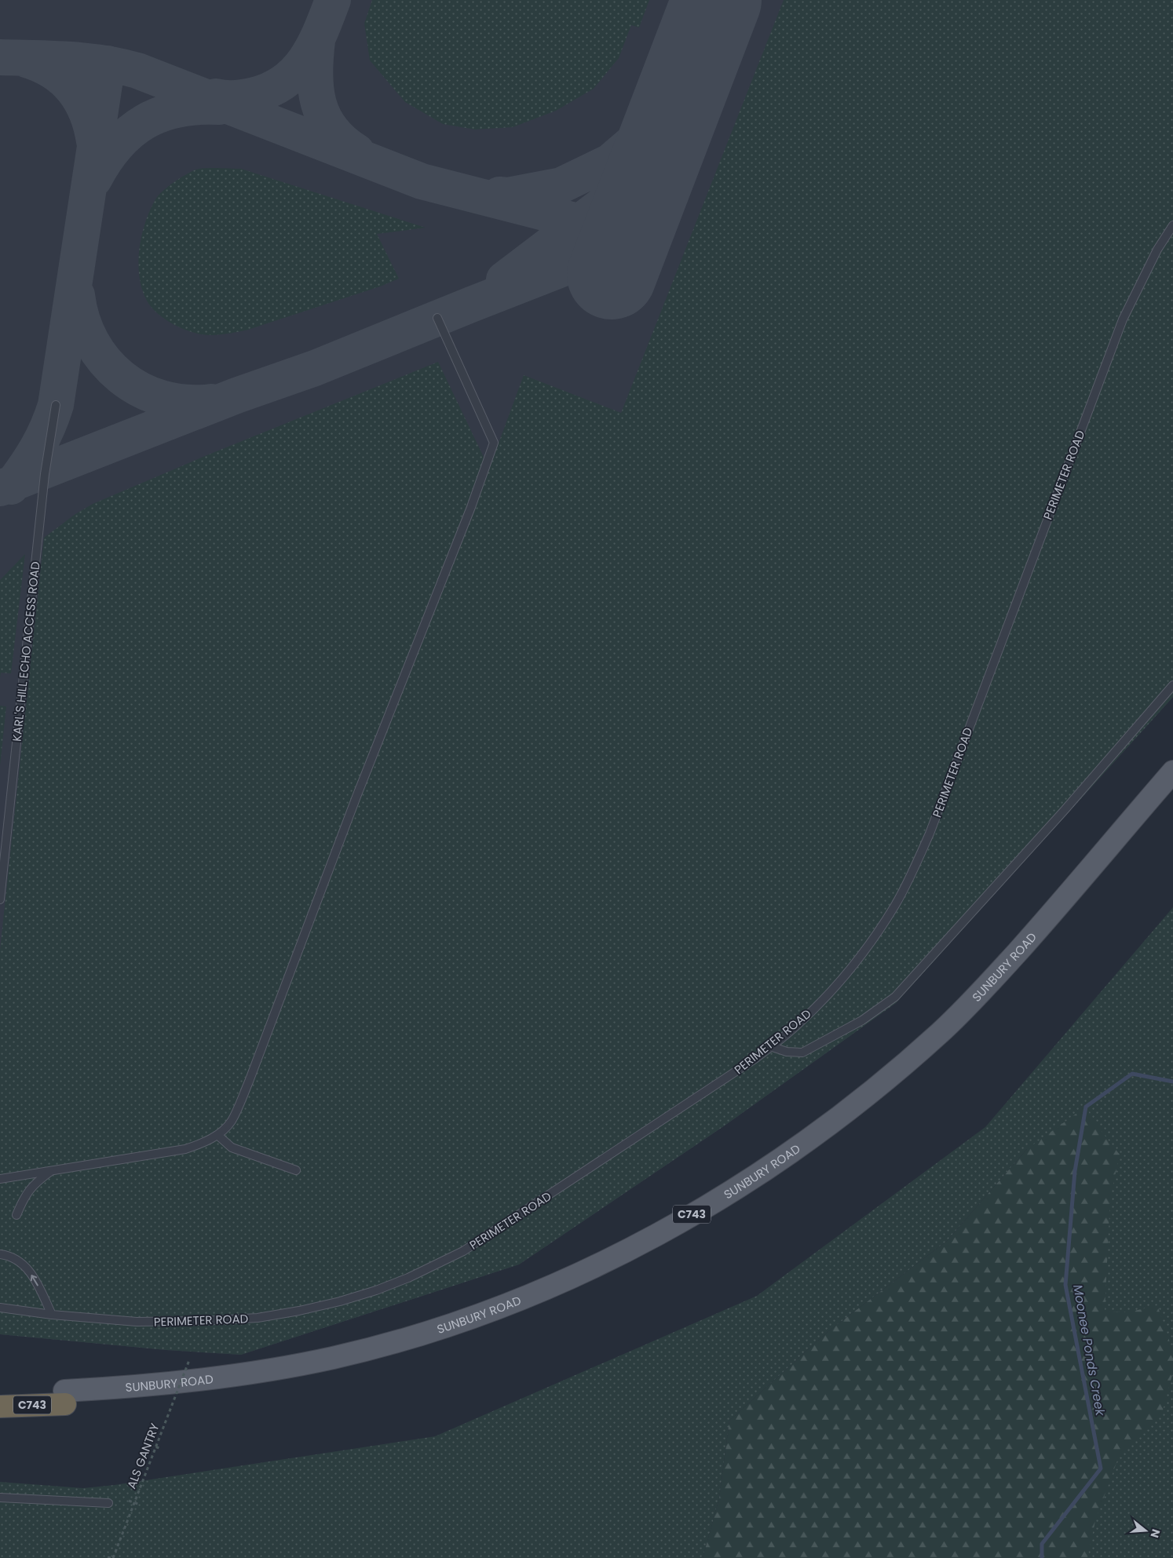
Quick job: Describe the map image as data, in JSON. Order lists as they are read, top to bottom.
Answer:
{
  "streets": {
    "highway": ["C743"],
    "main road": ["SUNBURY ROAD"],
    "lane": ["PERIMETER ROAD", "KARL'S HILL ECHO ACCESS ROAD"],
    "path": ["ALS GANTRY"]
  },
  "crossings": [
    ["SUNBURY ROAD", "C743"]
  ],
  "water": ["Moonee Ponds Creek"],
  "north": "right"
}
